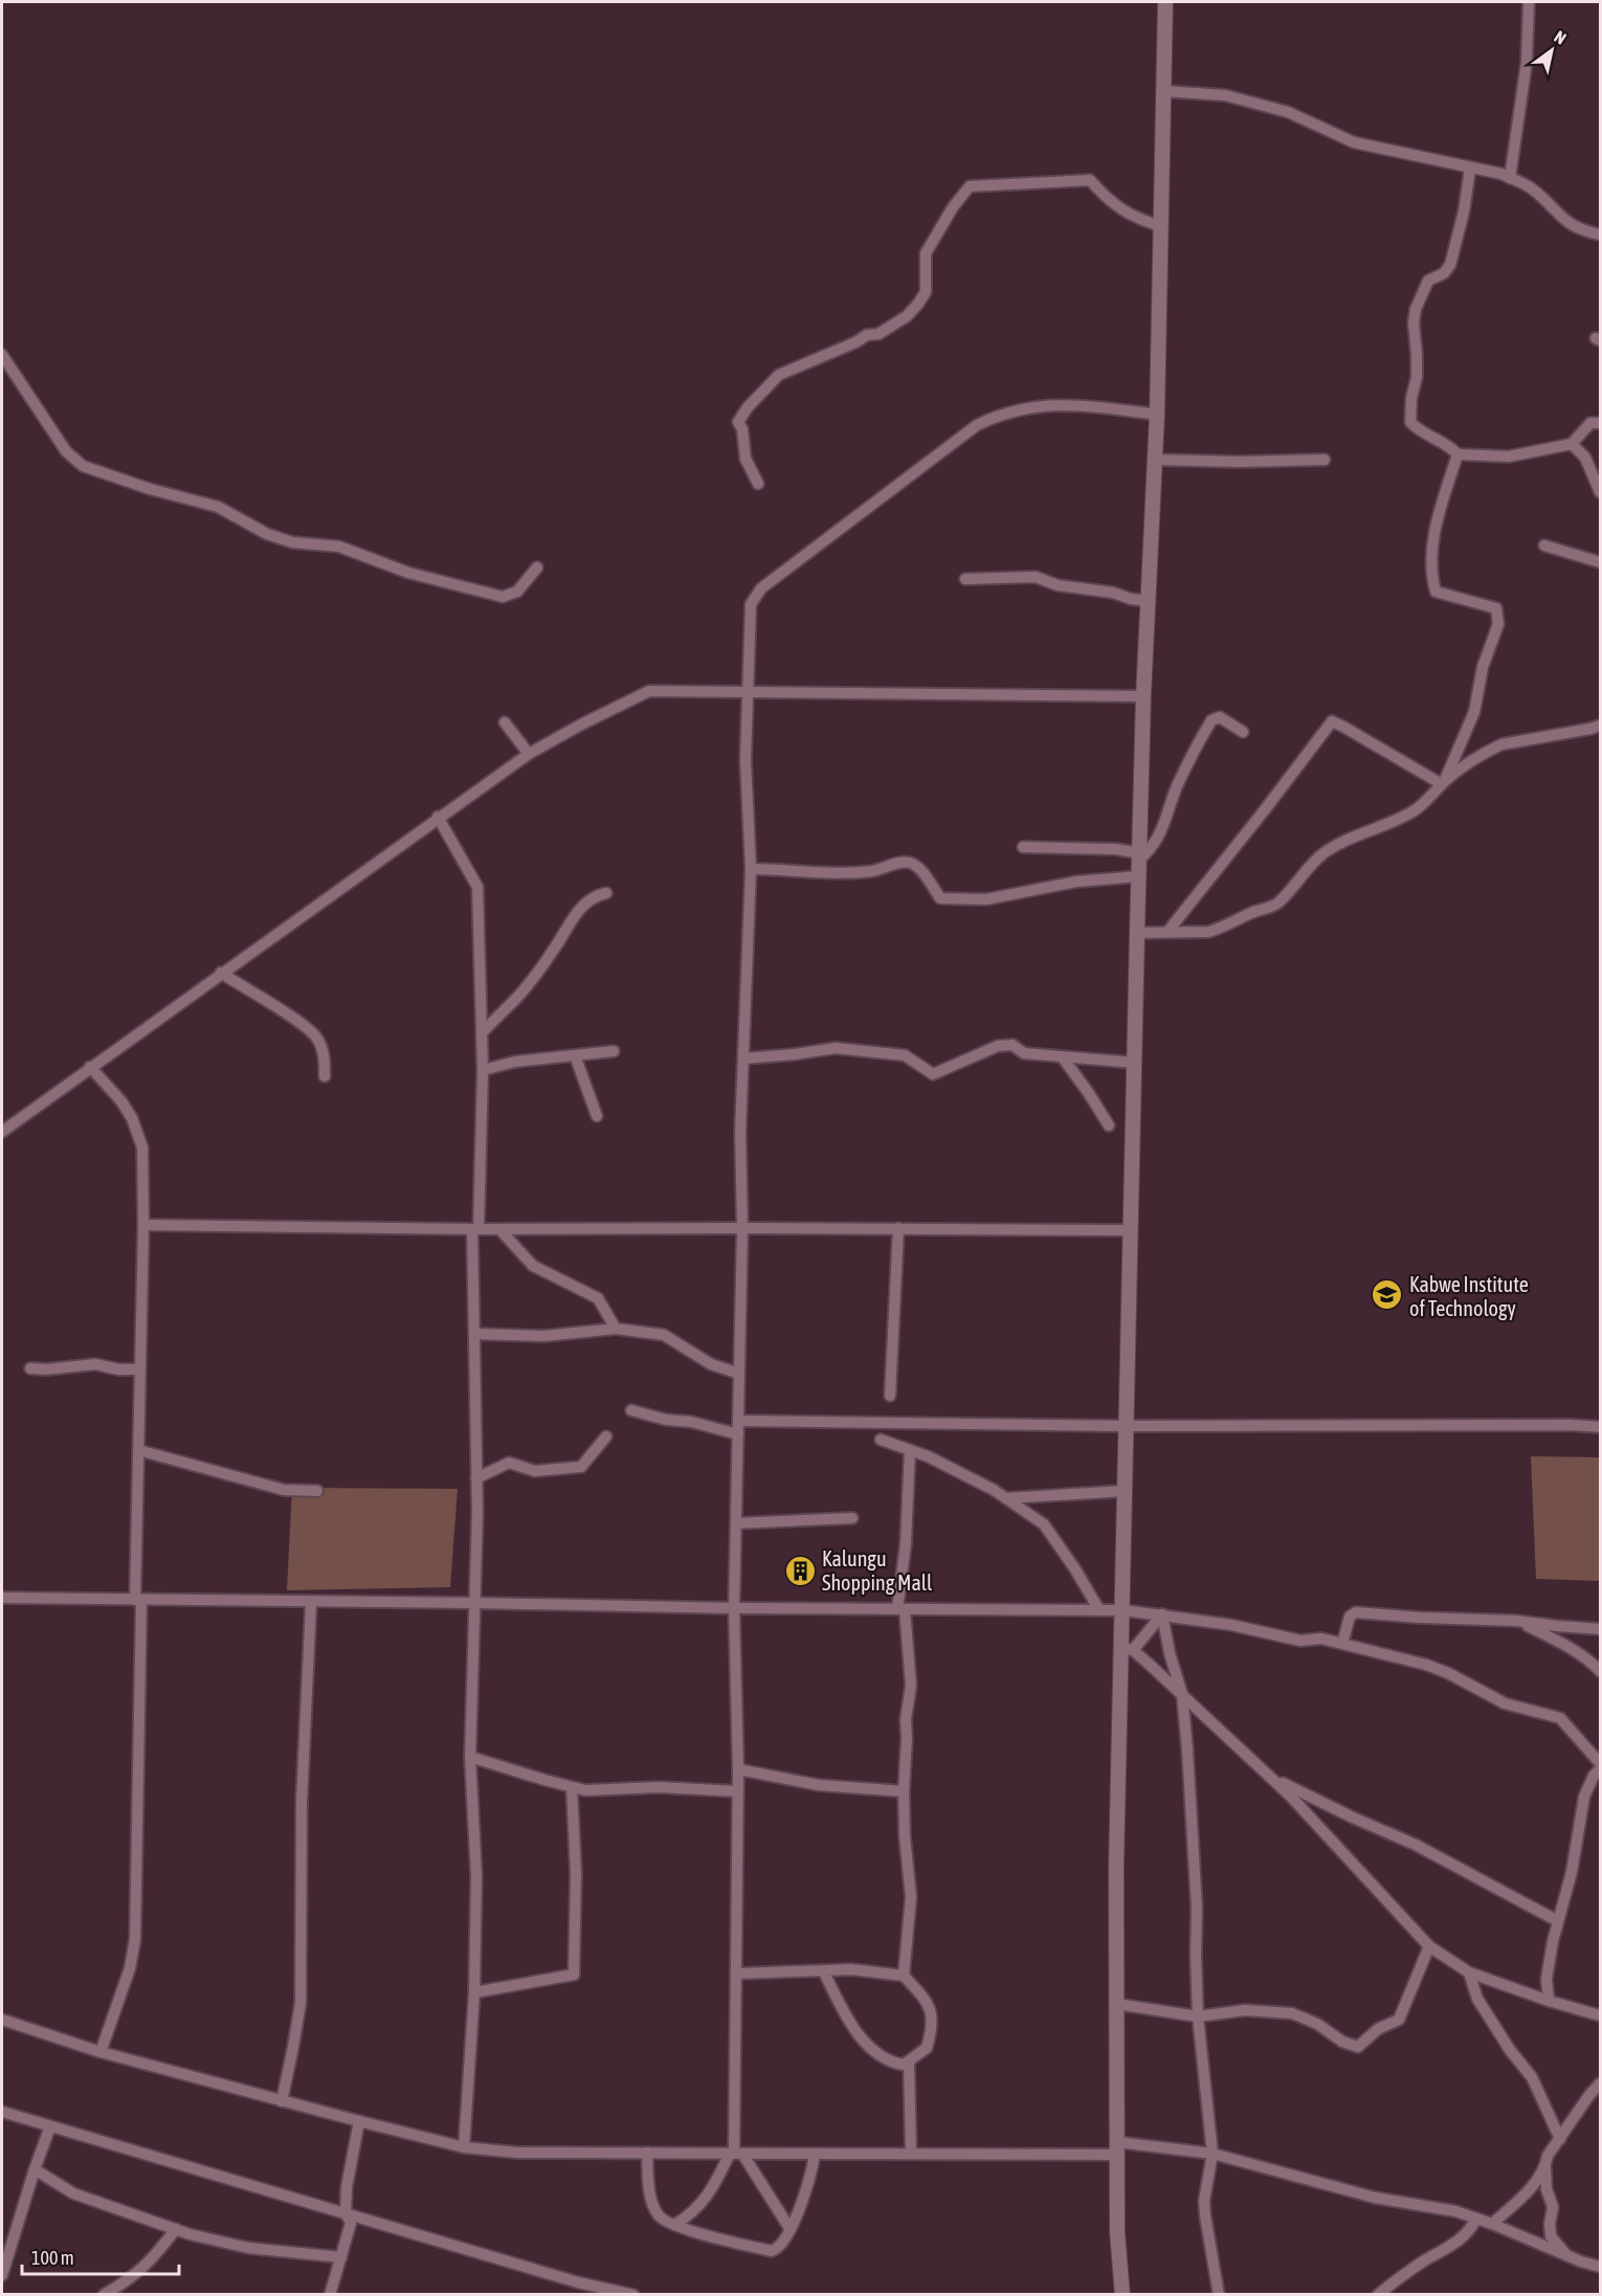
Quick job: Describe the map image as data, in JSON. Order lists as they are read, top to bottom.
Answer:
{
  "places": {
    "school or university": ["Kabwe Institute of Technology"],
    "building": ["Kalungu Shopping Mall"]
  },
  "scale_bar": "100 m",
  "north": "top right"
}
